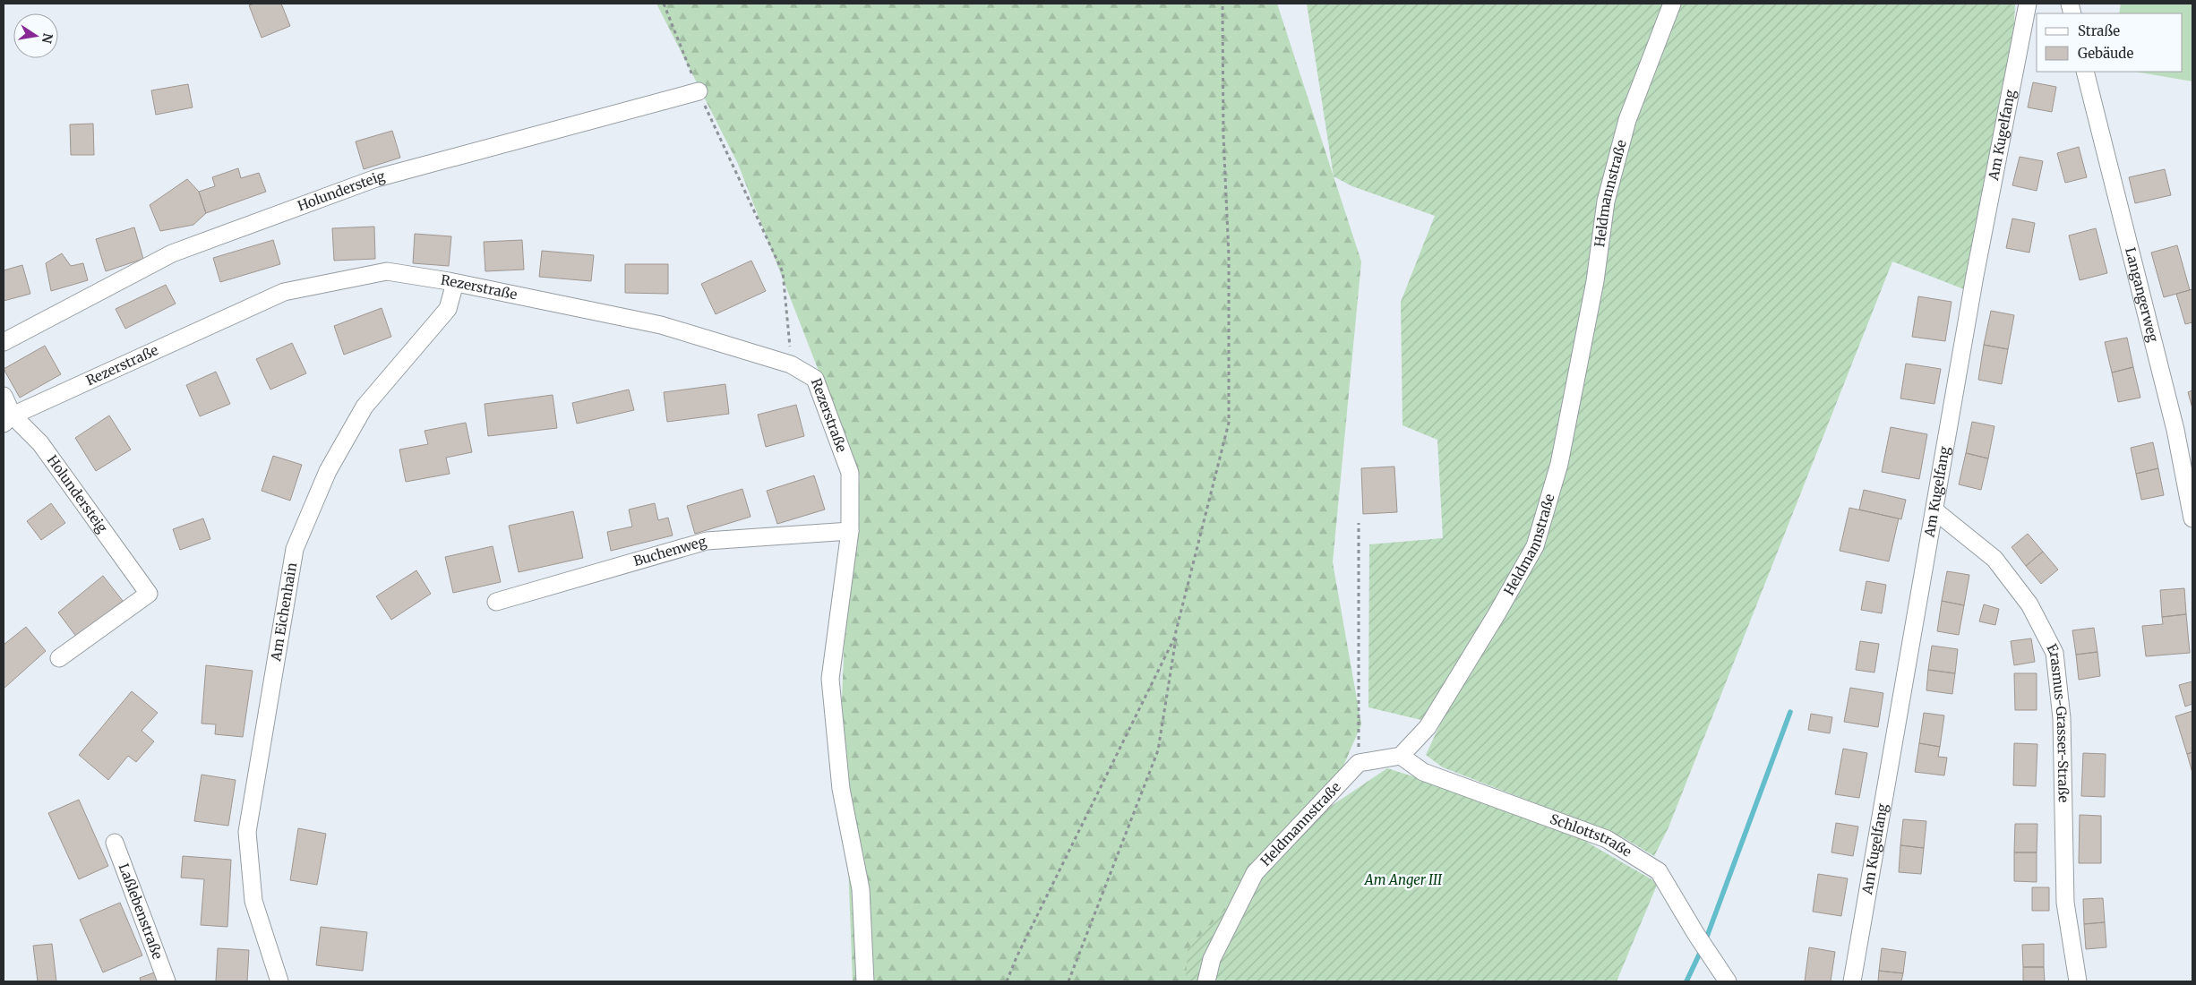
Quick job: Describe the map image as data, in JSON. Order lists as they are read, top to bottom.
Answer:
{
  "streets": {
    "street": [
      "Am Kugelfang",
      "Holundersteig",
      "Heldmannstraße",
      "Rezerstraße",
      "Langangerweg",
      "Buchenweg",
      "Am Eichenhain",
      "Erasmus-Grasser-Straße",
      "Schlottstraße",
      "Laßlebenstraße"
    ]
  },
  "crossings": [
    ["Am Kugelfang", "Erasmus-Grasser-Straße"],
    ["Holundersteig", "Rezerstraße"],
    ["Heldmannstraße", "Schlottstraße"],
    ["Rezerstraße", "Buchenweg"],
    ["Rezerstraße", "Am Eichenhain"]
  ],
  "parks": ["Am Anger III"],
  "legend": ["Straße", "Gebäude"],
  "north": "right"
}
